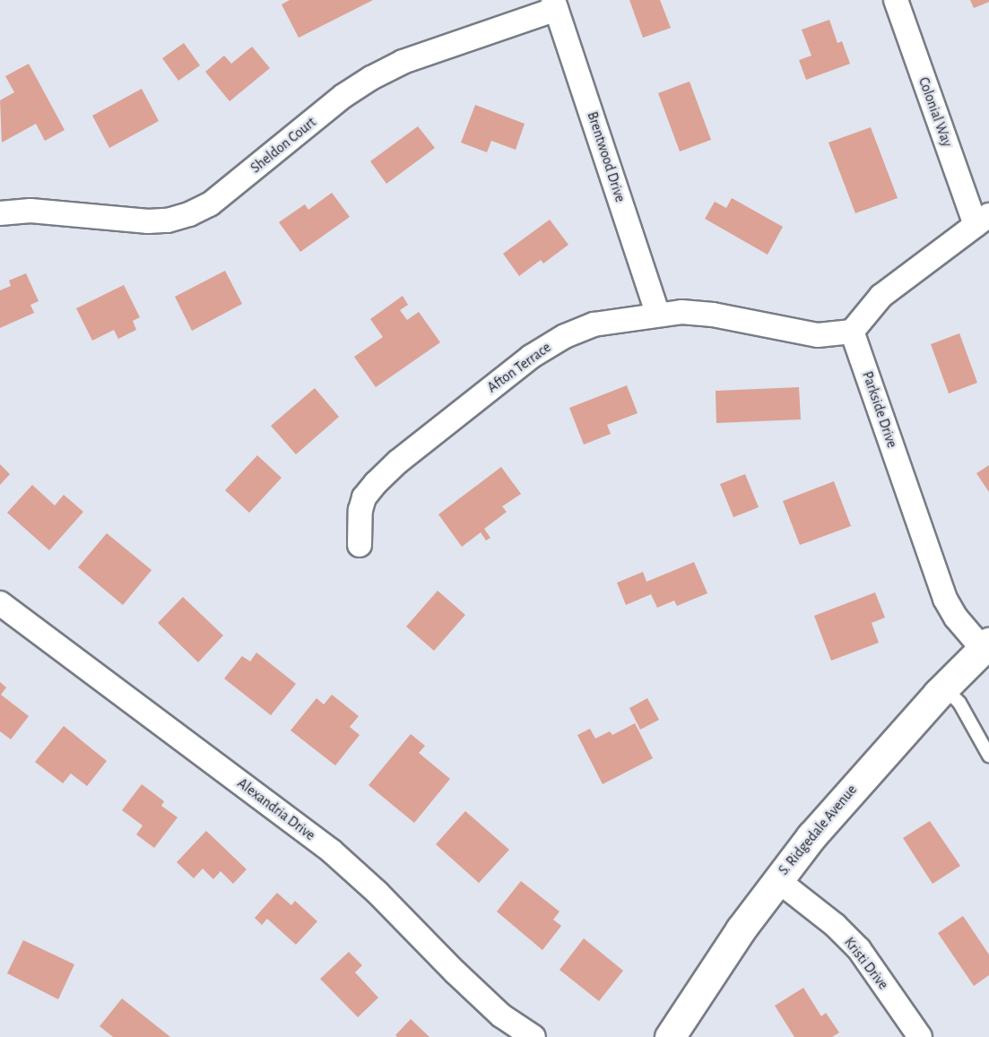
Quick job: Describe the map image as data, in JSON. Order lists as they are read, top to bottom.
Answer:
{
  "streets": {
    "main road": ["S. Ridgedale Avenue"],
    "street": [
      "Colonial Way",
      "Sheldon Court",
      "Brentwood Drive",
      "Afton Terrace",
      "Parkside Drive",
      "Alexandria Drive",
      "Kristi Drive"
    ]
  },
  "crossings": [
    ["Sheldon Court", "Brentwood Drive"],
    ["Brentwood Drive", "Afton Terrace"],
    ["Afton Terrace", "Parkside Drive"],
    ["Parkside Drive", "S. Ridgedale Avenue"],
    ["S. Ridgedale Avenue", "Kristi Drive"]
  ]
}
